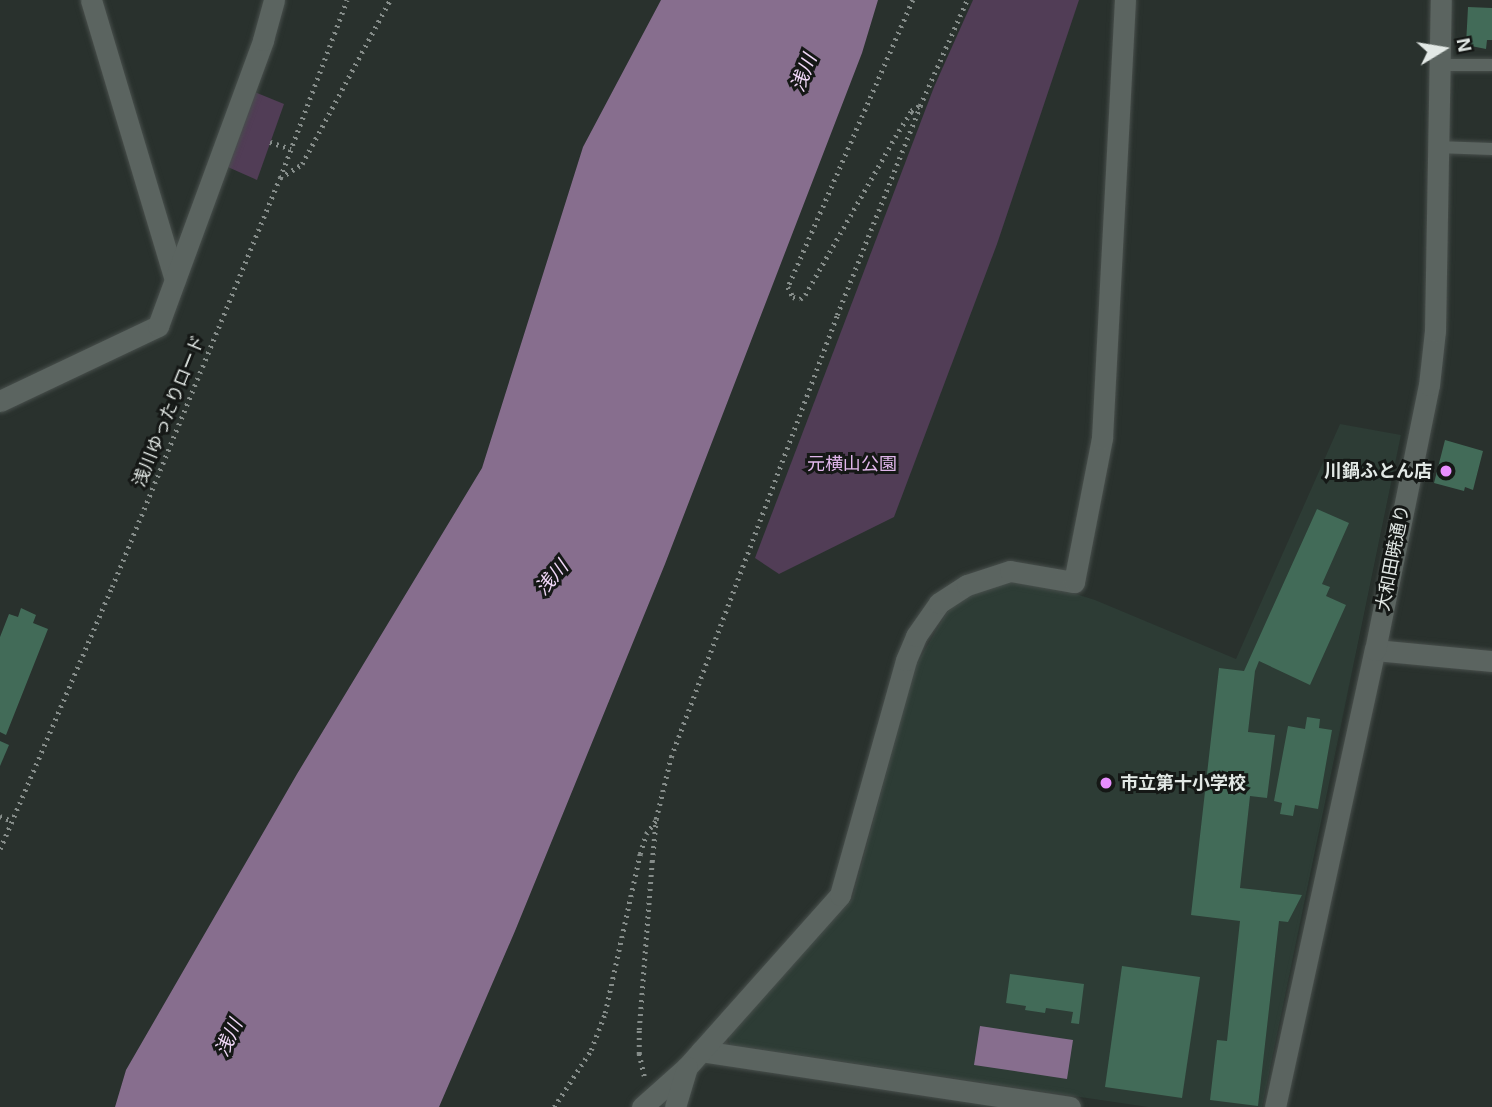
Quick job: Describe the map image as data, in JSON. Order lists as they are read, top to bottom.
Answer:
{
  "streets": {
    "street": ["大和田暁通り"],
    "path": ["浅川ゆったりロード"]
  },
  "water": ["浅川"],
  "parks": ["元横山公園"],
  "places": ["川鍋ふとん店", "市立第十小学校"],
  "north": "right"
}
